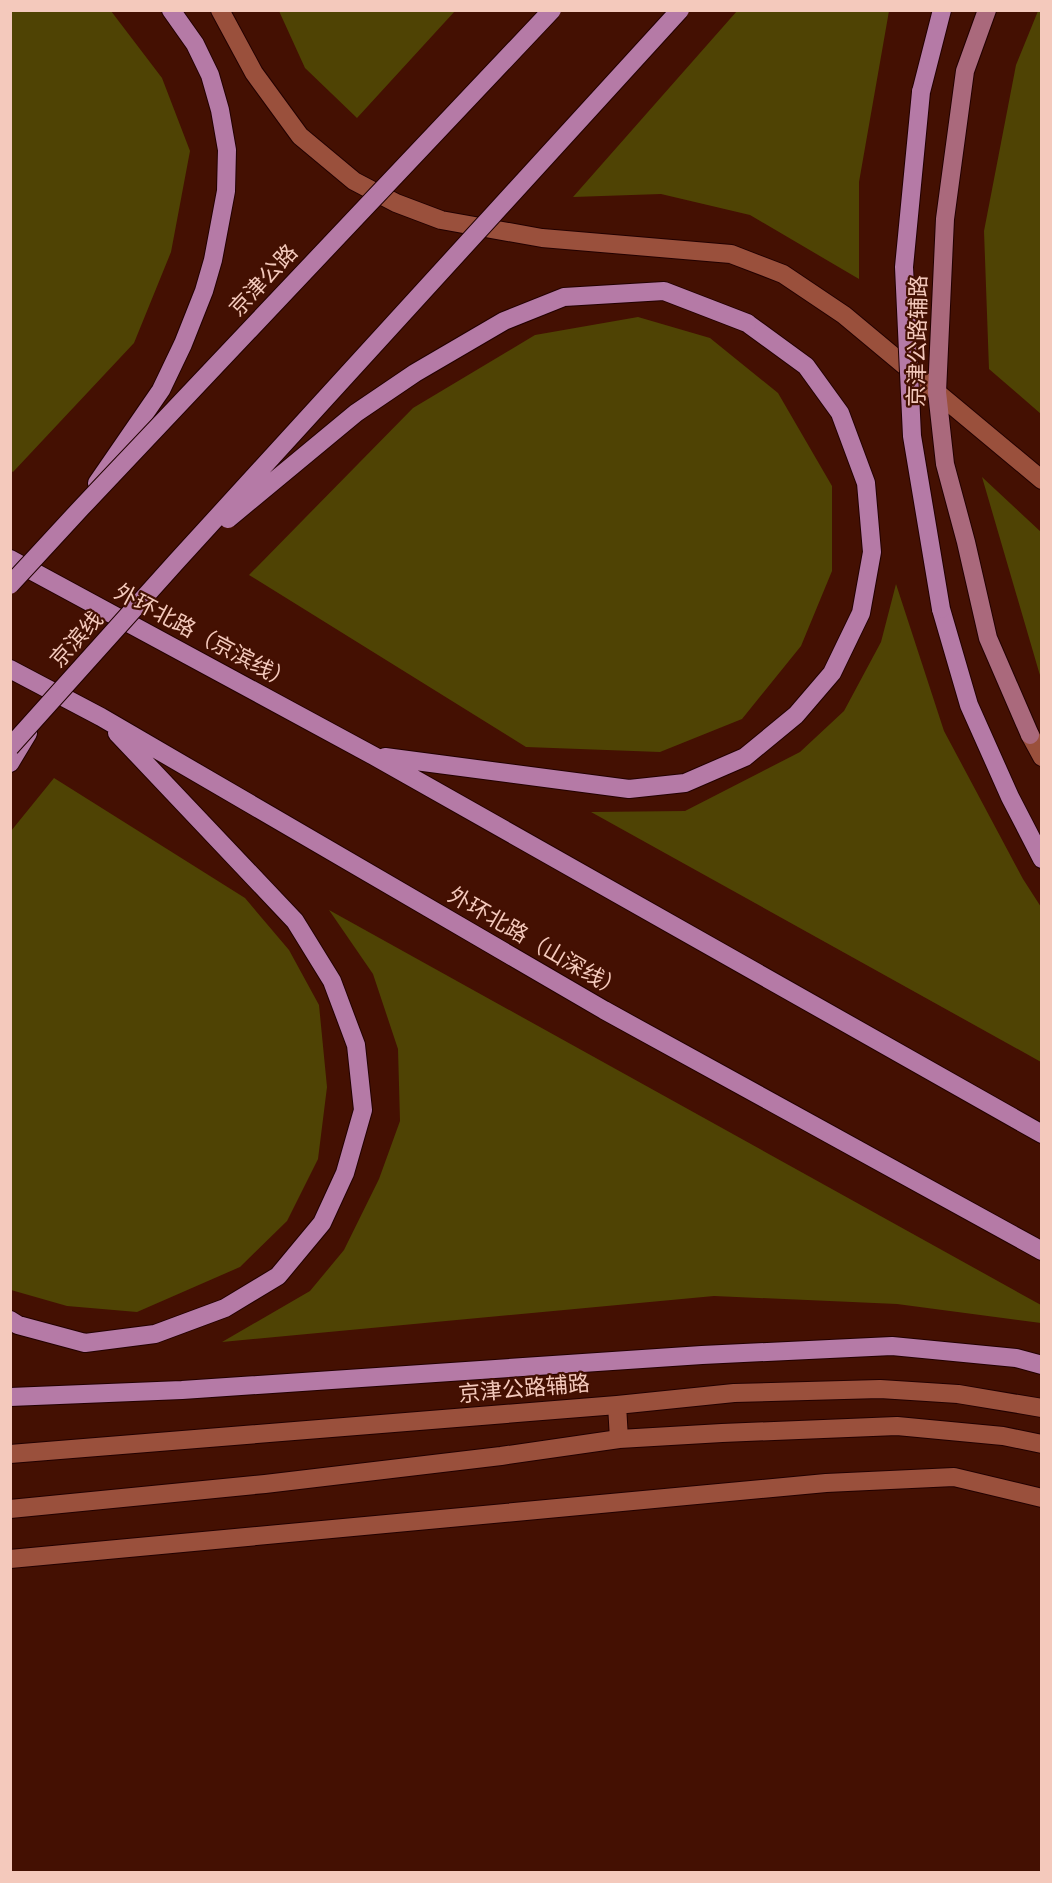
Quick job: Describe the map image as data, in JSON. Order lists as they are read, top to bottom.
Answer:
{
  "streets": {
    "highway": [
      "京津公路",
      "外环北路（京滨线）",
      "京滨线",
      "外环北路（山深线）"
    ],
    "main road": ["京津公路辅路"]
  }
}
